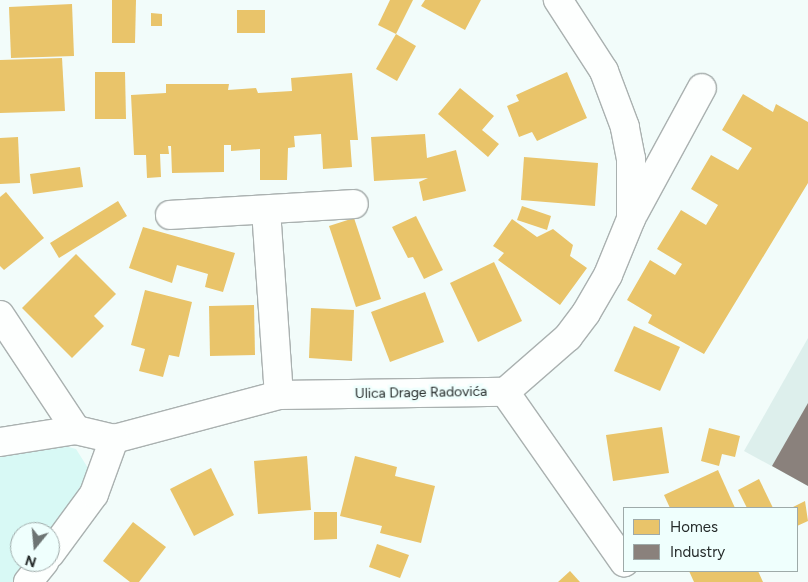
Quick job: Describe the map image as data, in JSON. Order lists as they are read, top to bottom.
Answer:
{
  "streets": {
    "street": ["Ulica Drage Radovića"]
  },
  "legend": ["Homes", "Industry"],
  "north": "bottom"
}
